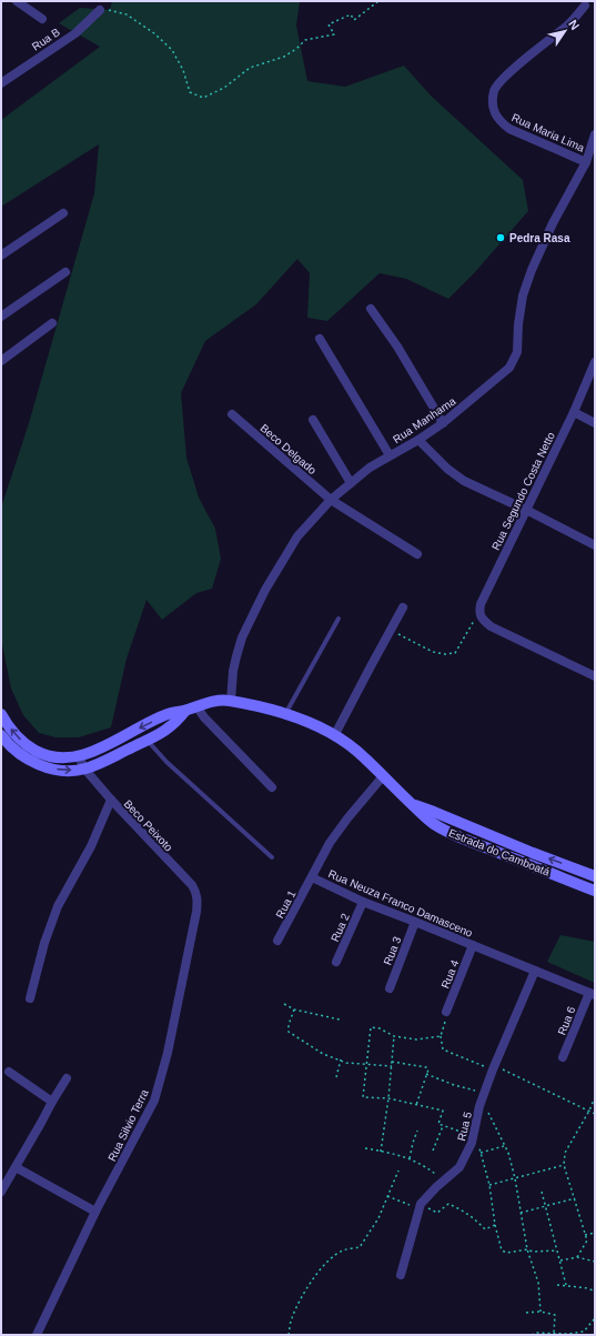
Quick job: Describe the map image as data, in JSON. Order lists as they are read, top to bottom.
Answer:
{
  "streets": {
    "main road": ["Estrada do Camboatá"],
    "street": [
      "Rua B",
      "Rua Maria Lima",
      "Rua Manhama",
      "Beco Delgado",
      "Rua Segundo Costa Netto",
      "Beco Peixoto",
      "Rua Neuza Franco Damasceno",
      "Rua 1",
      "Rua 2",
      "Rua 3",
      "Rua 4",
      "Rua 6",
      "Rua Silvio Terra",
      "Rua 5"
    ]
  },
  "crossings": [
    ["Rua Maria Lima", "Rua Manhama"],
    ["Rua Manhama", "Beco Delgado"],
    ["Rua Manhama", "Estrada do Camboatá"],
    ["Beco Peixoto", "Estrada do Camboatá"],
    ["Beco Peixoto", "Rua Silvio Terra"],
    ["Estrada do Camboatá", "Rua Neuza Franco Damasceno"],
    ["Rua Neuza Franco Damasceno", "Rua 1"],
    ["Rua Neuza Franco Damasceno", "Rua 2"],
    ["Rua Neuza Franco Damasceno", "Rua 3"],
    ["Rua Neuza Franco Damasceno", "Rua 4"],
    ["Rua Neuza Franco Damasceno", "Rua 6"],
    ["Rua Neuza Franco Damasceno", "Rua 5"]
  ],
  "places": ["Pedra Rasa"],
  "north": "top right"
}
